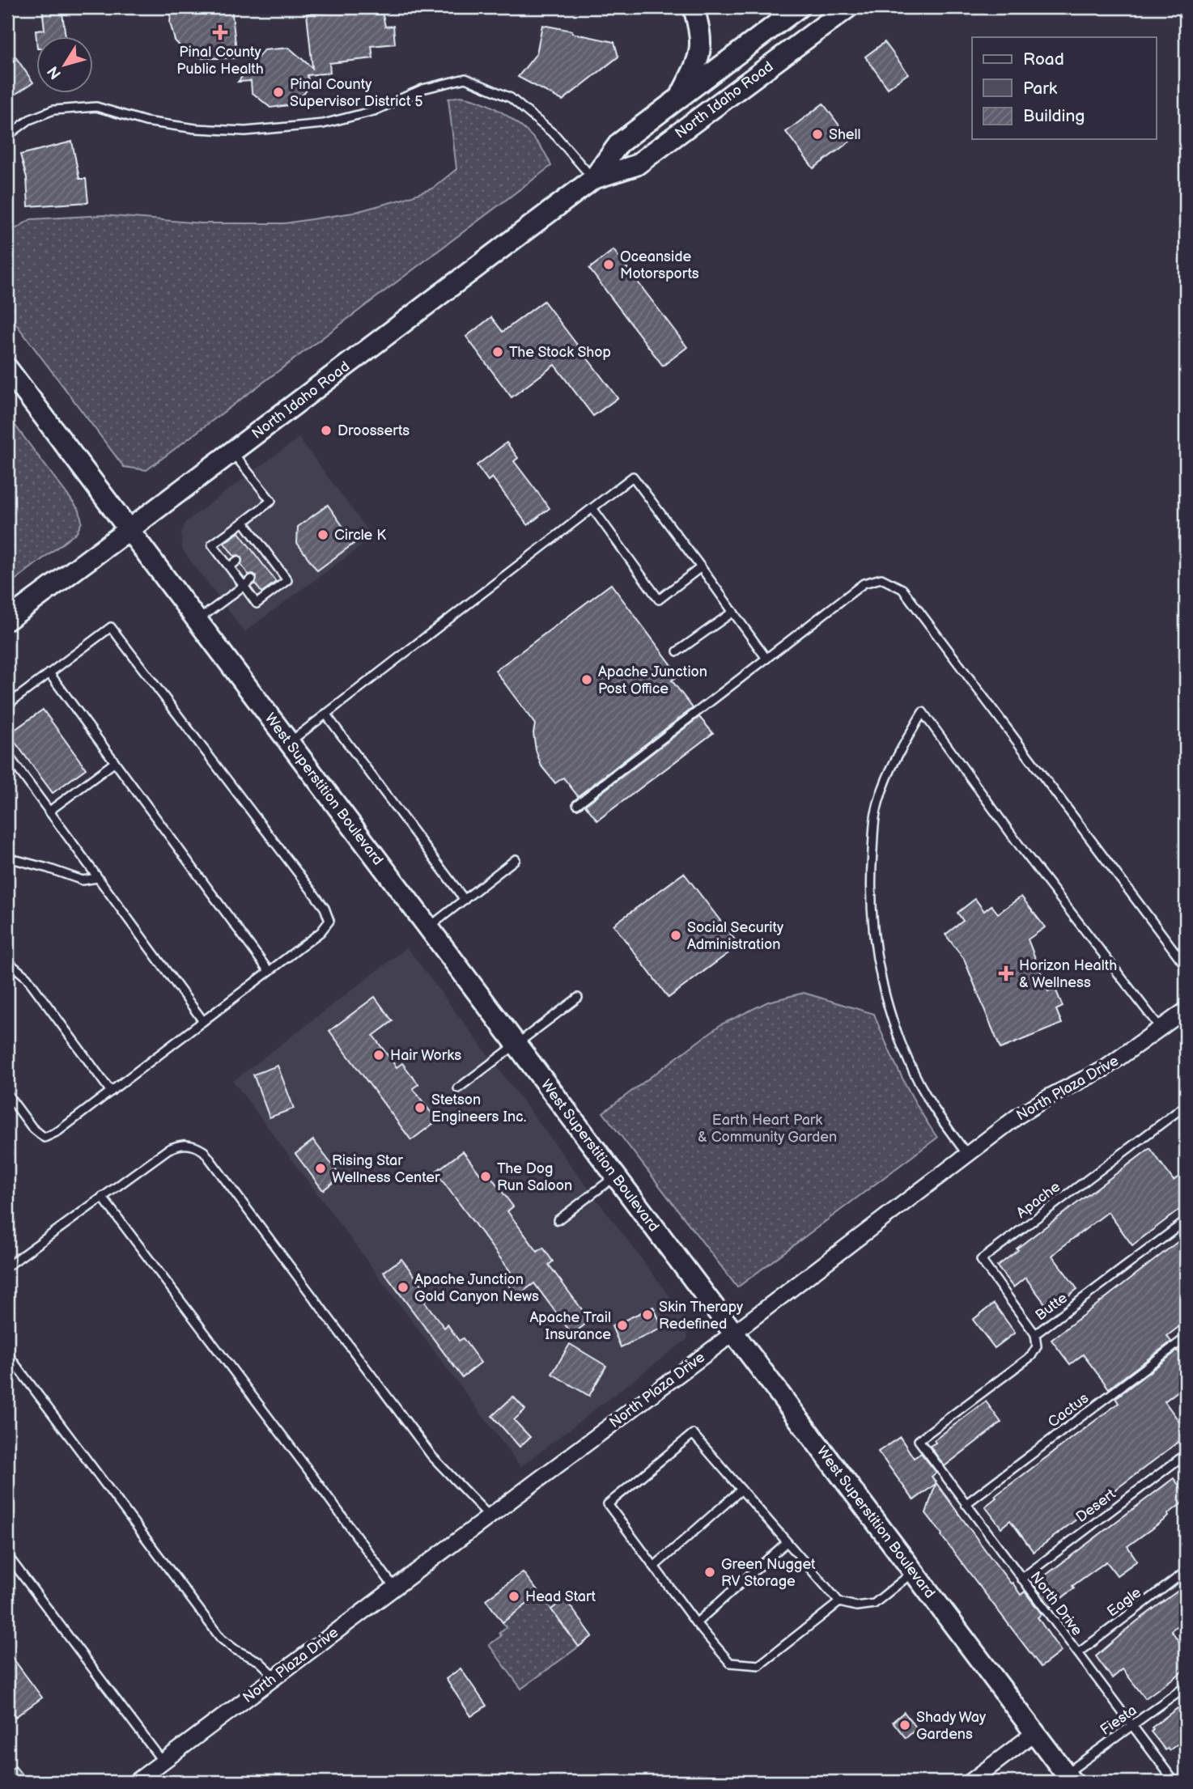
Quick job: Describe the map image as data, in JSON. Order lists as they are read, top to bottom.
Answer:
{
  "streets": {
    "main road": ["North Idaho Road", "West Superstition Boulevard"],
    "street": ["North Plaza Drive"],
    "lane": [
      "Apache",
      "Butte",
      "Cactus",
      "Desert",
      "Eagle",
      "North Drive",
      "Fiesta"
    ]
  },
  "crossings": [
    ["North Idaho Road", "West Superstition Boulevard"],
    ["West Superstition Boulevard", "North Plaza Drive"],
    ["West Superstition Boulevard", "Fiesta"],
    ["Apache", "Butte"],
    ["Butte", "North Drive"],
    ["Cactus", "North Drive"],
    ["Desert", "North Drive"],
    ["Eagle", "North Drive"],
    ["North Drive", "Fiesta"]
  ],
  "parks": ["Earth Heart Park & Community Garden"],
  "places": {
    "health": ["Pinal County Public Health", "Horizon Health & Wellness"],
    "other": [
      "Pinal County Supervisor District 5",
      "Shell",
      "Oceanside Motorsports",
      "The Stock Shop",
      "Droosserts",
      "Circle K",
      "Apache Junction Post Office",
      "Social Security Administration",
      "Hair Works",
      "Stetson Engineers Inc.",
      "Rising Star Wellness Center",
      "The Dog Run Saloon",
      "Apache Junction Gold Canyon News",
      "Skin Therapy Redefined",
      "Apache Trail Insurance",
      "Green Nugget RV Storage",
      "Head Start",
      "Shady Way Gardens"
    ]
  },
  "legend": ["Road", "Park", "Building"],
  "north": "bottom left"
}
